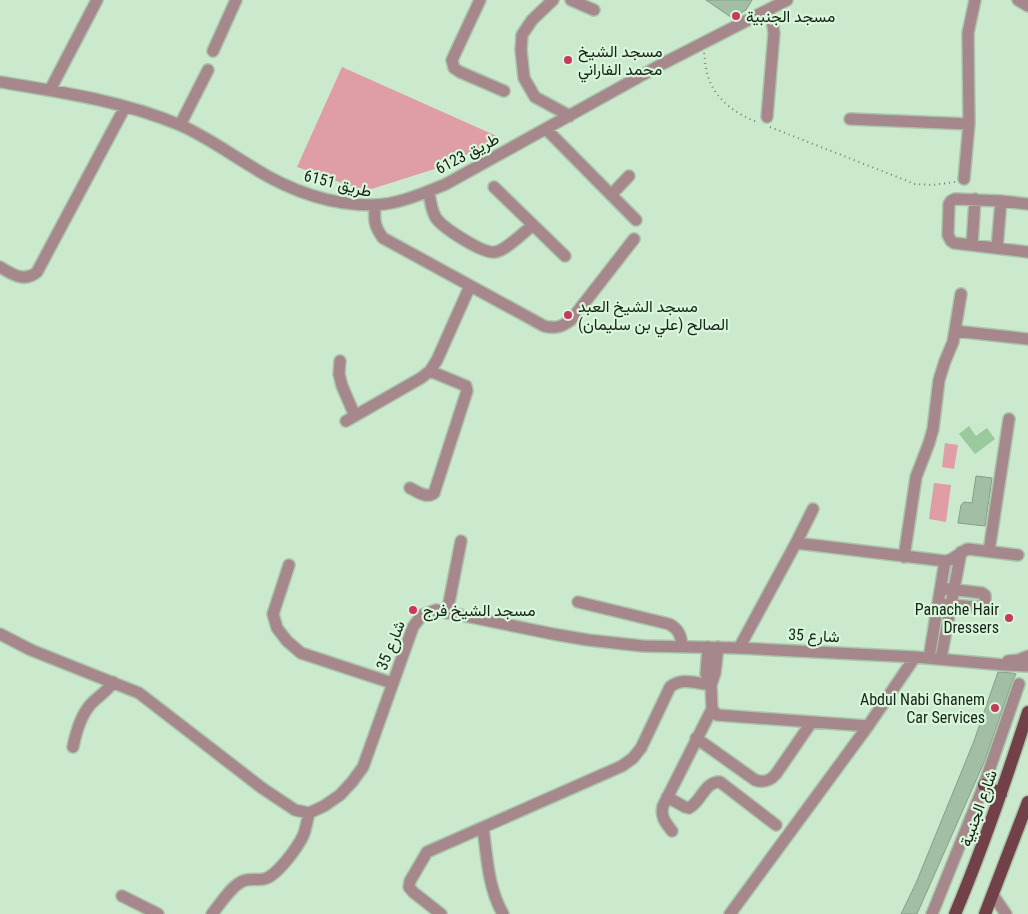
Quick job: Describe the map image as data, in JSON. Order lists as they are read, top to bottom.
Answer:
{
  "streets": {
    "main road": ["شارع الجنبية"],
    "street": ["طريق 6123", "طريق 6151", "شارع 35"]
  },
  "crossings": [
    ["طريق 6123", "طريق 6151"]
  ],
  "places": [
    "مسجد الجنبية",
    "مسجد الشيخ محمد الفاراني",
    "مسجد الشيخ العبد الصالح (علي بن سليمان)",
    "مسجد الشيخ فرج",
    "Panache Hair Dressers",
    "Abdul Nabi Ghanem Car Services"
  ]
}
